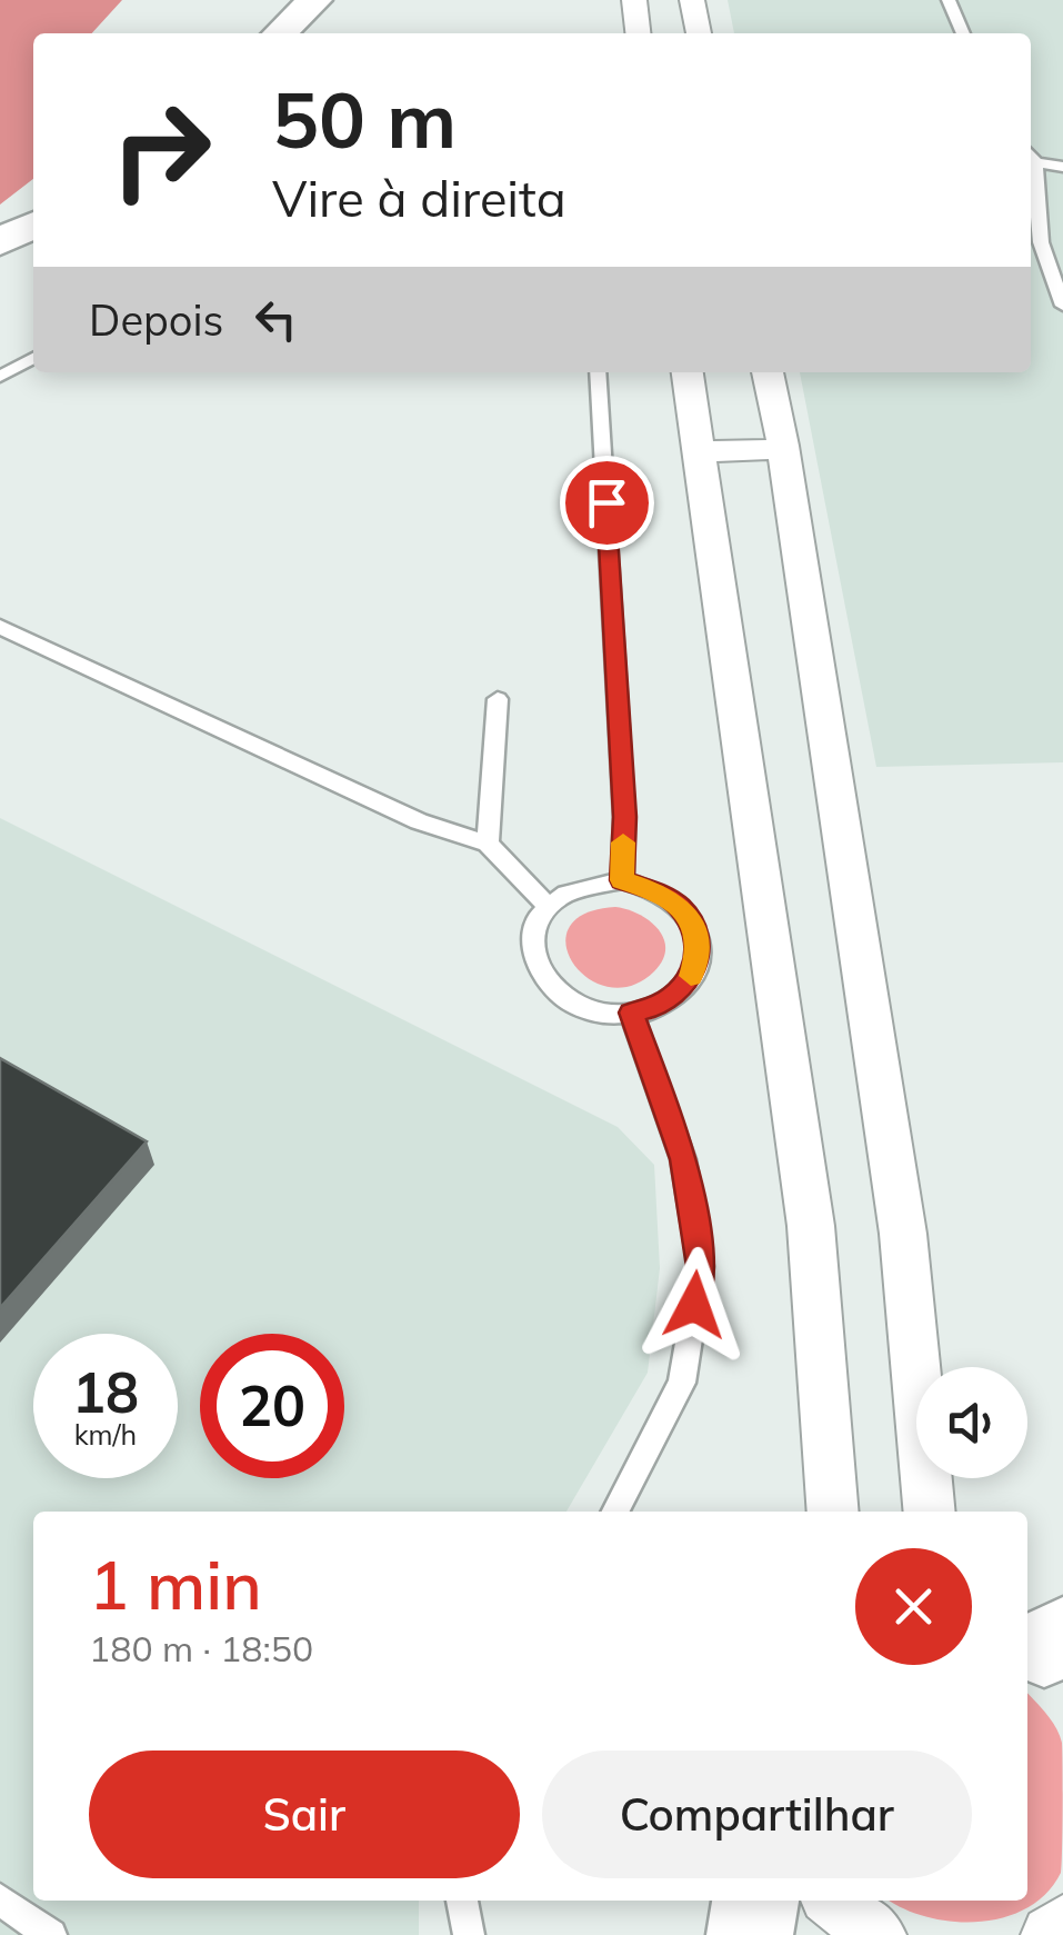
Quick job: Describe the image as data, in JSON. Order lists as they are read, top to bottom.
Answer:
{
  "page": {
    "turn": ["50 m", "Vire à direita"],
    "then": "Depois",
    "speed": "18 km/h",
    "limit": "20",
    "heading": ["1 min", "180 m · 18:50"],
    "buttons": ["Sair", "Compartilhar"]
  }
}
